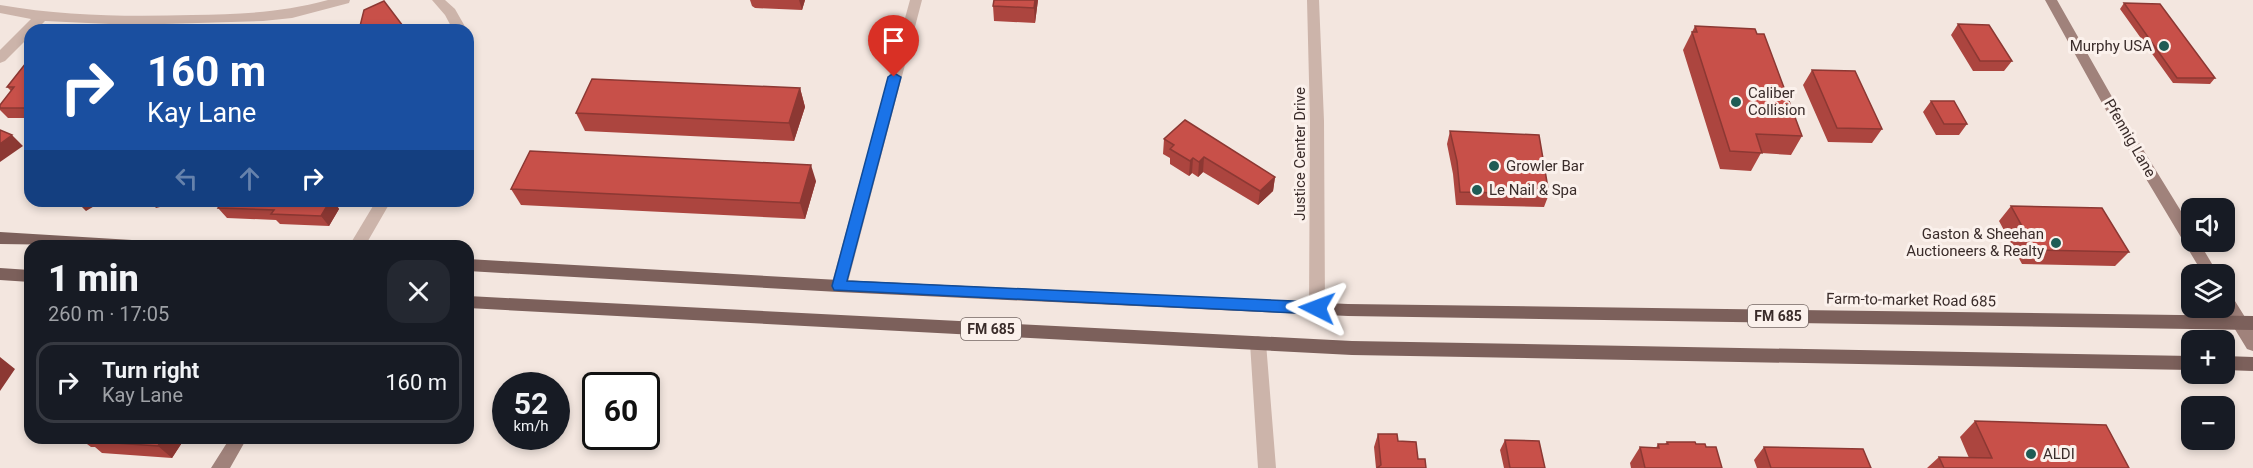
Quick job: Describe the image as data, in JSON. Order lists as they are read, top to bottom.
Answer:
{
  "streets": {
    "main road": ["Farm-to-market Road 685", "FM 685"],
    "street": ["Pfennig Lane", "Justice Center Drive"]
  },
  "crossings": [
    ["Justice Center Drive", "Farm-to-market Road 685"],
    ["Justice Center Drive", "FM 685"],
    ["Farm-to-market Road 685", "FM 685"]
  ],
  "places": [
    "Murphy USA",
    "Caliber Collision",
    "Growler Bar",
    "Le Nail & Spa",
    "Gaston & Sheehan Auctioneers & Realty",
    "ALDI"
  ],
  "page": {
    "turn": ["160 m", "Kay Lane"],
    "map_buttons": ["+", "−"],
    "heading": ["1 min", "260 m · 17:05"],
    "list": [
      {
        "name": "Turn right",
        "note": "Kay Lane",
        "value": "160 m"
      }
    ],
    "speed": "52 km/h",
    "limit": "60"
  }
}
